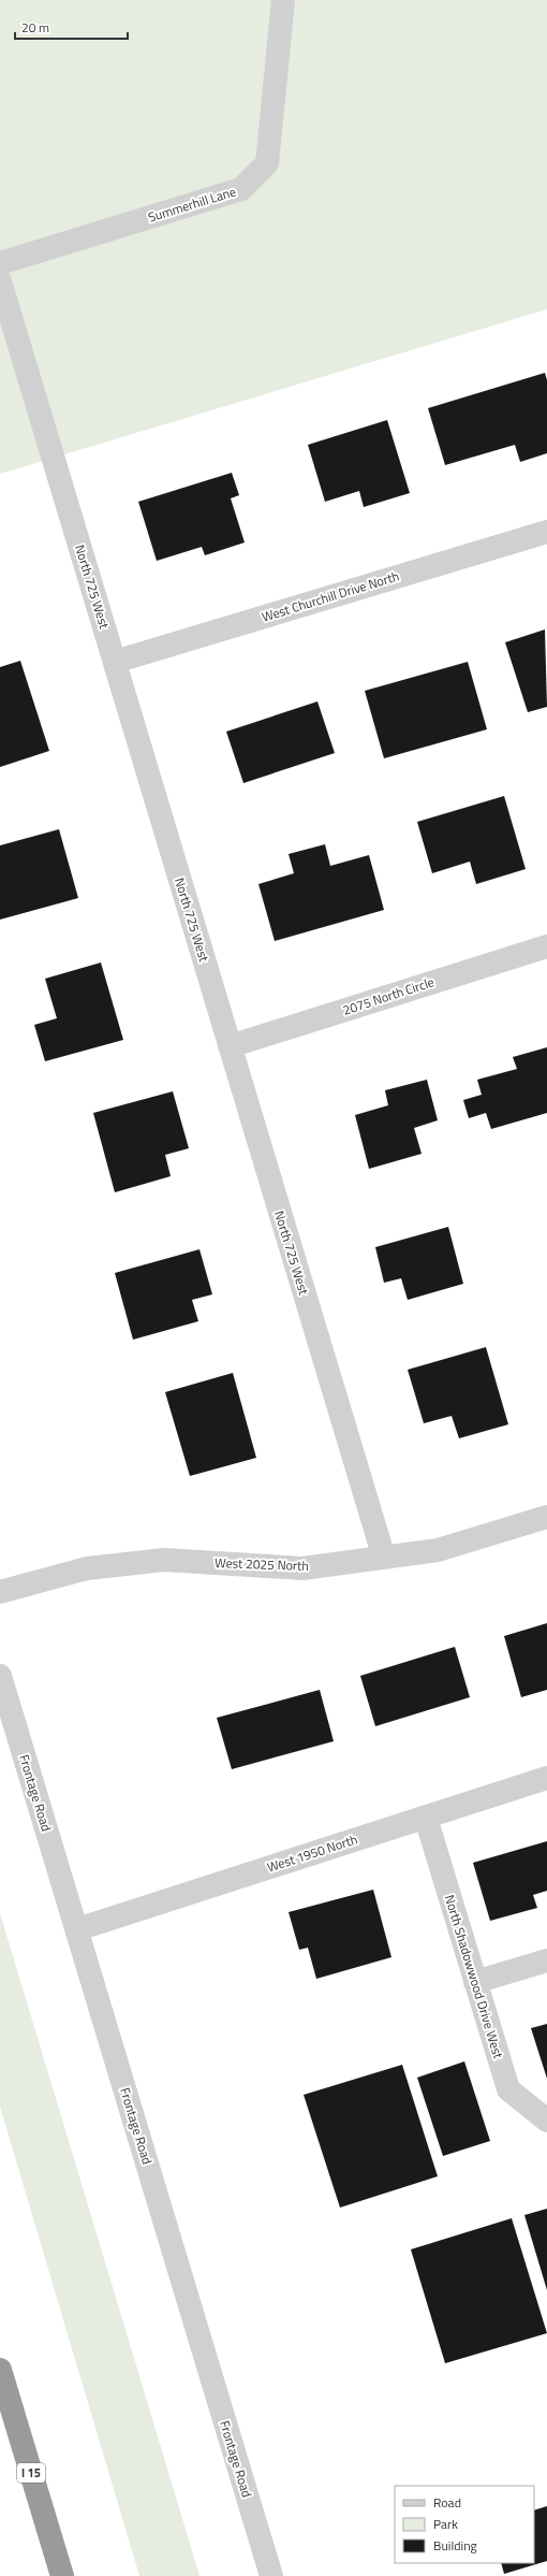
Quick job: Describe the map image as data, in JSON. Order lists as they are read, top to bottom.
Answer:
{
  "streets": {
    "highway": ["I 15"],
    "street": [
      "Summerhill Lane",
      "North 725 West",
      "West Churchill Drive North",
      "2075 North Circle",
      "West 2025 North",
      "Frontage Road",
      "West 1950 North",
      "North Shadowwood Drive West"
    ]
  },
  "crossings": [
    ["North 725 West", "West Churchill Drive North"],
    ["North 725 West", "2075 North Circle"],
    ["North 725 West", "West 2025 North"],
    ["Frontage Road", "West 1950 North"],
    ["West 1950 North", "North Shadowwood Drive West"]
  ],
  "legend": ["Road", "Park", "Building"],
  "scale_bar": "20 m"
}
